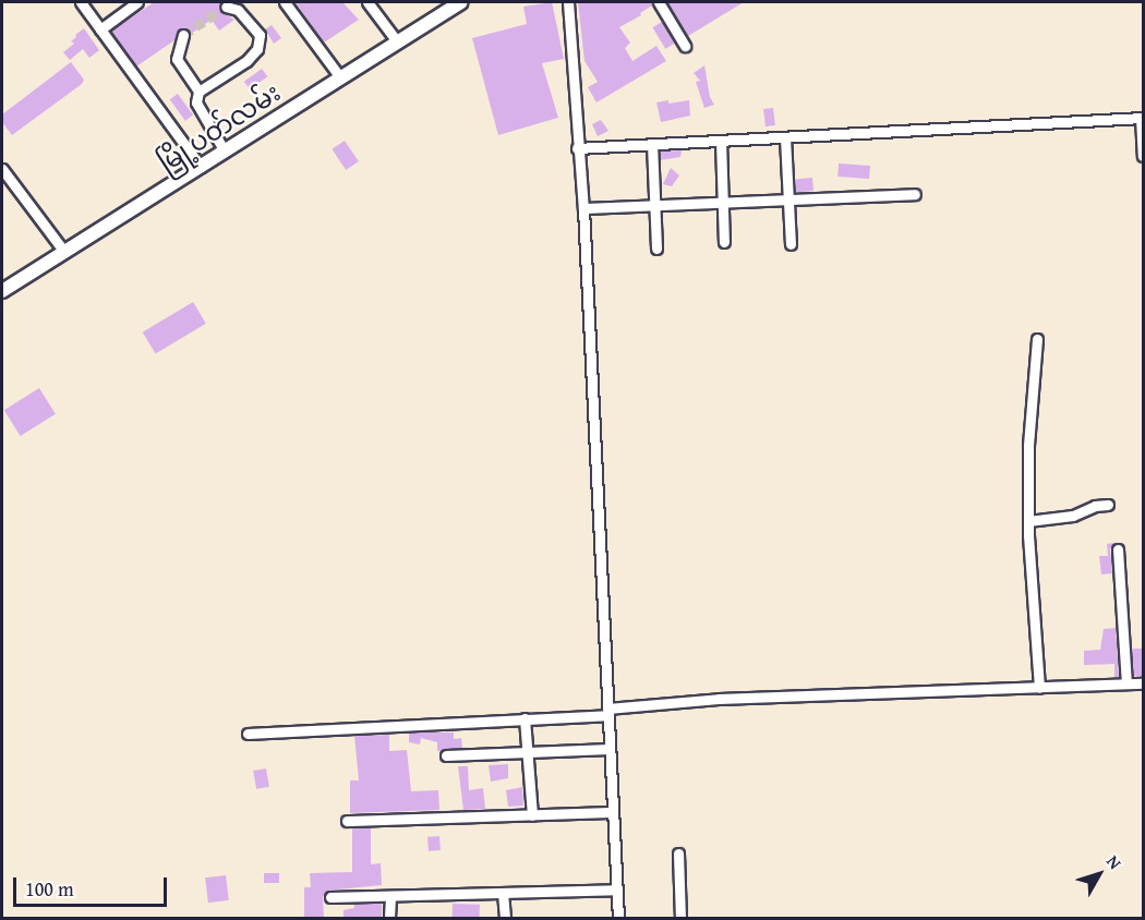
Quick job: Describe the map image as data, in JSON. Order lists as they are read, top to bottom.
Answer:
{
  "streets": {
    "main road": ["မြို့ပတ်လမ်း"]
  },
  "scale_bar": "100 m",
  "north": "top right"
}
